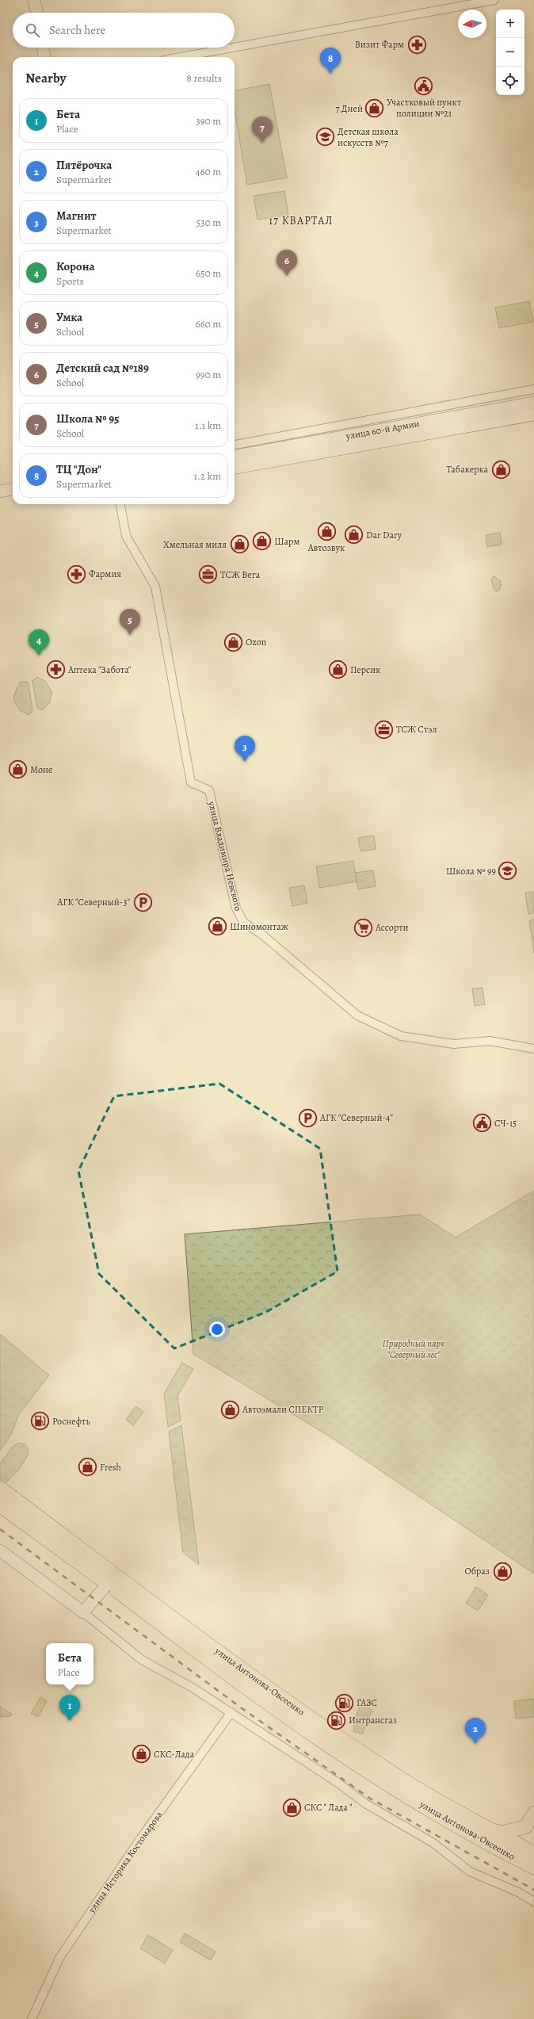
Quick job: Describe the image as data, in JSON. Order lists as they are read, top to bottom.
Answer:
{
  "streets": {
    "highway": ["улица Антонова-Овсеенко"],
    "street": ["улица 60-й Армии", "улица Владимира Невского", "улица Историка Костомарова"]
  },
  "districts": ["17 КВАРТАЛ"],
  "parks": ["Природный парк \"Северный лес\""],
  "places": {
    "pharmacy": ["Визит Фарм", "Фармия", "Аптека \"Забота\""],
    "public building": ["Участковый пункт полиции №21", "СЧ-15"],
    "shop": [
      "7 Дней",
      "Табакерка",
      "Автозвук",
      "Dar Dary",
      "Шарм",
      "Хмельная миля",
      "Ozon",
      "Персик",
      "Моне",
      "Шиномонтаж",
      "Автоэмали СПЕКТР",
      "Fresh",
      "Образ",
      "СКС-Лада",
      "СКС \" Лада \""
    ],
    "school or university": ["Детская школа искусств №7", "Школа № 99"],
    "office": ["ТСЖ Вега", "ТСЖ Стэл"],
    "parking": ["АГК \"Северный-3\"", "АГК \"Северный-4\""],
    "supermarket": ["Ассорти"],
    "fuel station": ["Роснефть", "ГАЗС", "Интрансгаз"]
  },
  "north": "left",
  "page": {
    "map_buttons": ["+", "−"],
    "search": "Search here",
    "pins": [
      "8",
      "7",
      "6",
      "5",
      "4",
      "3",
      "1",
      "2"
    ],
    "heading": ["Nearby", "8 results"],
    "list": [
      {
        "mark": "1",
        "name": "Бета",
        "note": "Place",
        "value": "390 m"
      },
      {
        "mark": "2",
        "name": "Пятёрочка",
        "note": "Supermarket",
        "value": "460 m"
      },
      {
        "mark": "3",
        "name": "Магнит",
        "note": "Supermarket",
        "value": "530 m"
      },
      {
        "mark": "4",
        "name": "Корона",
        "note": "Sports",
        "value": "650 m"
      },
      {
        "mark": "5",
        "name": "Умка",
        "note": "School",
        "value": "660 m"
      },
      {
        "mark": "6",
        "name": "Детский сад №189",
        "note": "School",
        "value": "990 m"
      },
      {
        "mark": "7",
        "name": "Школа № 95",
        "note": "School",
        "value": "1.1 km"
      },
      {
        "mark": "8",
        "name": "ТЦ \"Дон\"",
        "note": "Supermarket",
        "value": "1.2 km"
      }
    ],
    "popup": ["Бета", "Place"]
  }
}
